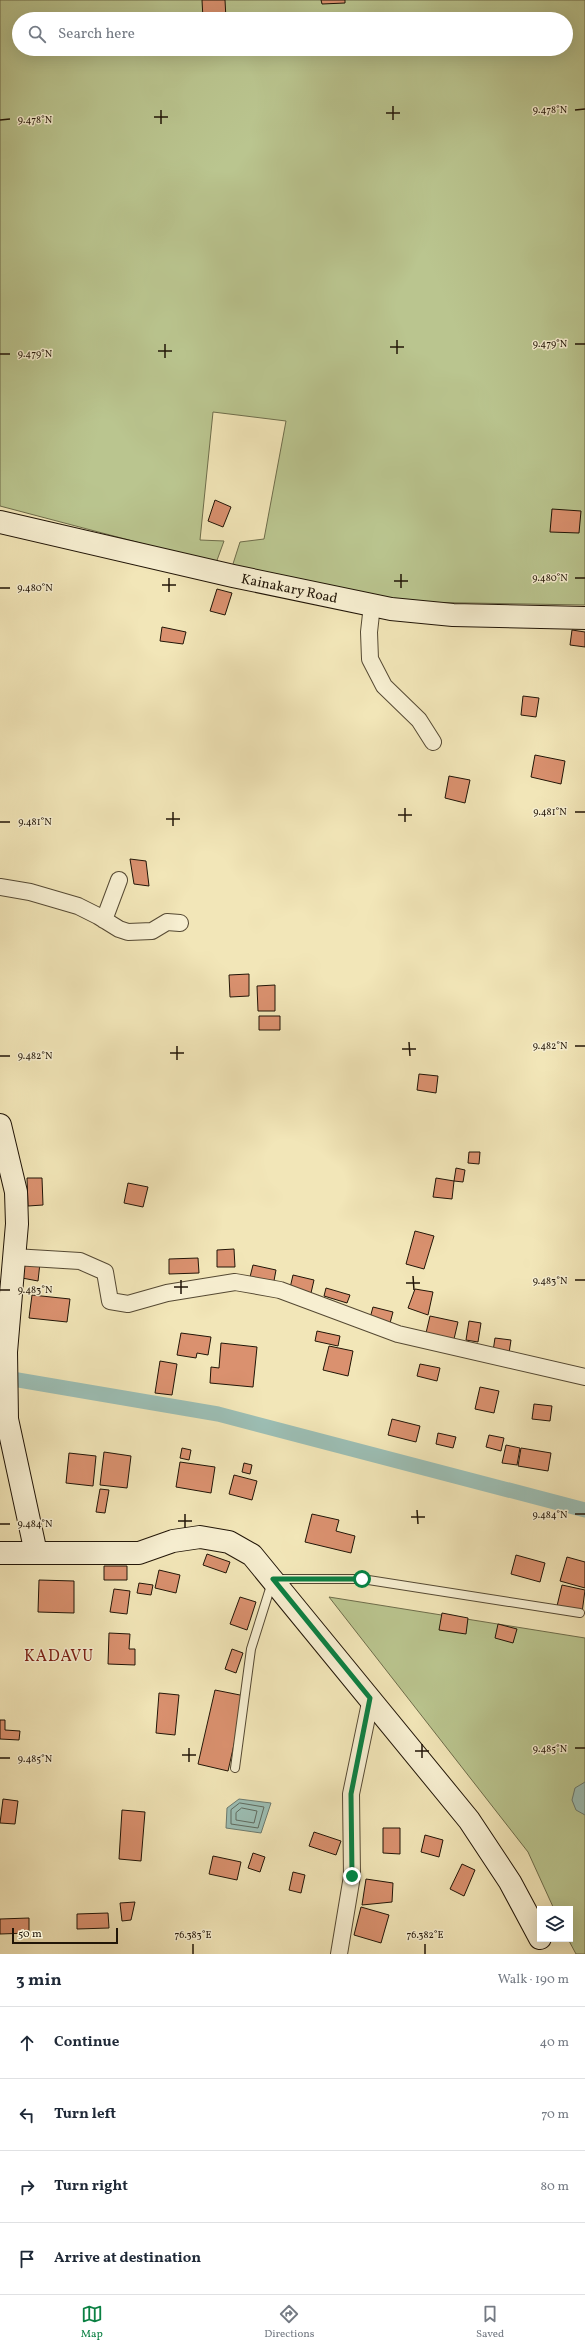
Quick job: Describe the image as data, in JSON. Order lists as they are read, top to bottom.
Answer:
{
  "streets": {
    "main road": ["Kainakary Road"]
  },
  "districts": ["KADAVU"],
  "scale_bar": "50 m",
  "page": {
    "search": "Search here",
    "scale": "50 m",
    "heading": ["3 min", "Walk · 190 m"],
    "list": [
      ["Continue", "40 m"],
      ["Turn left", "70 m"],
      ["Turn right", "80 m"],
      "Arrive at destination"
    ],
    "nav": ["Map", "Directions", "Saved"]
  },
  "coordinates": [
    "9.478°N",
    "9.479°N",
    "9.480°N",
    "9.481°N",
    "9.482°N",
    "9.483°N",
    "9.484°N",
    "9.485°N",
    "76.383°E",
    "76.382°E"
  ]
}
